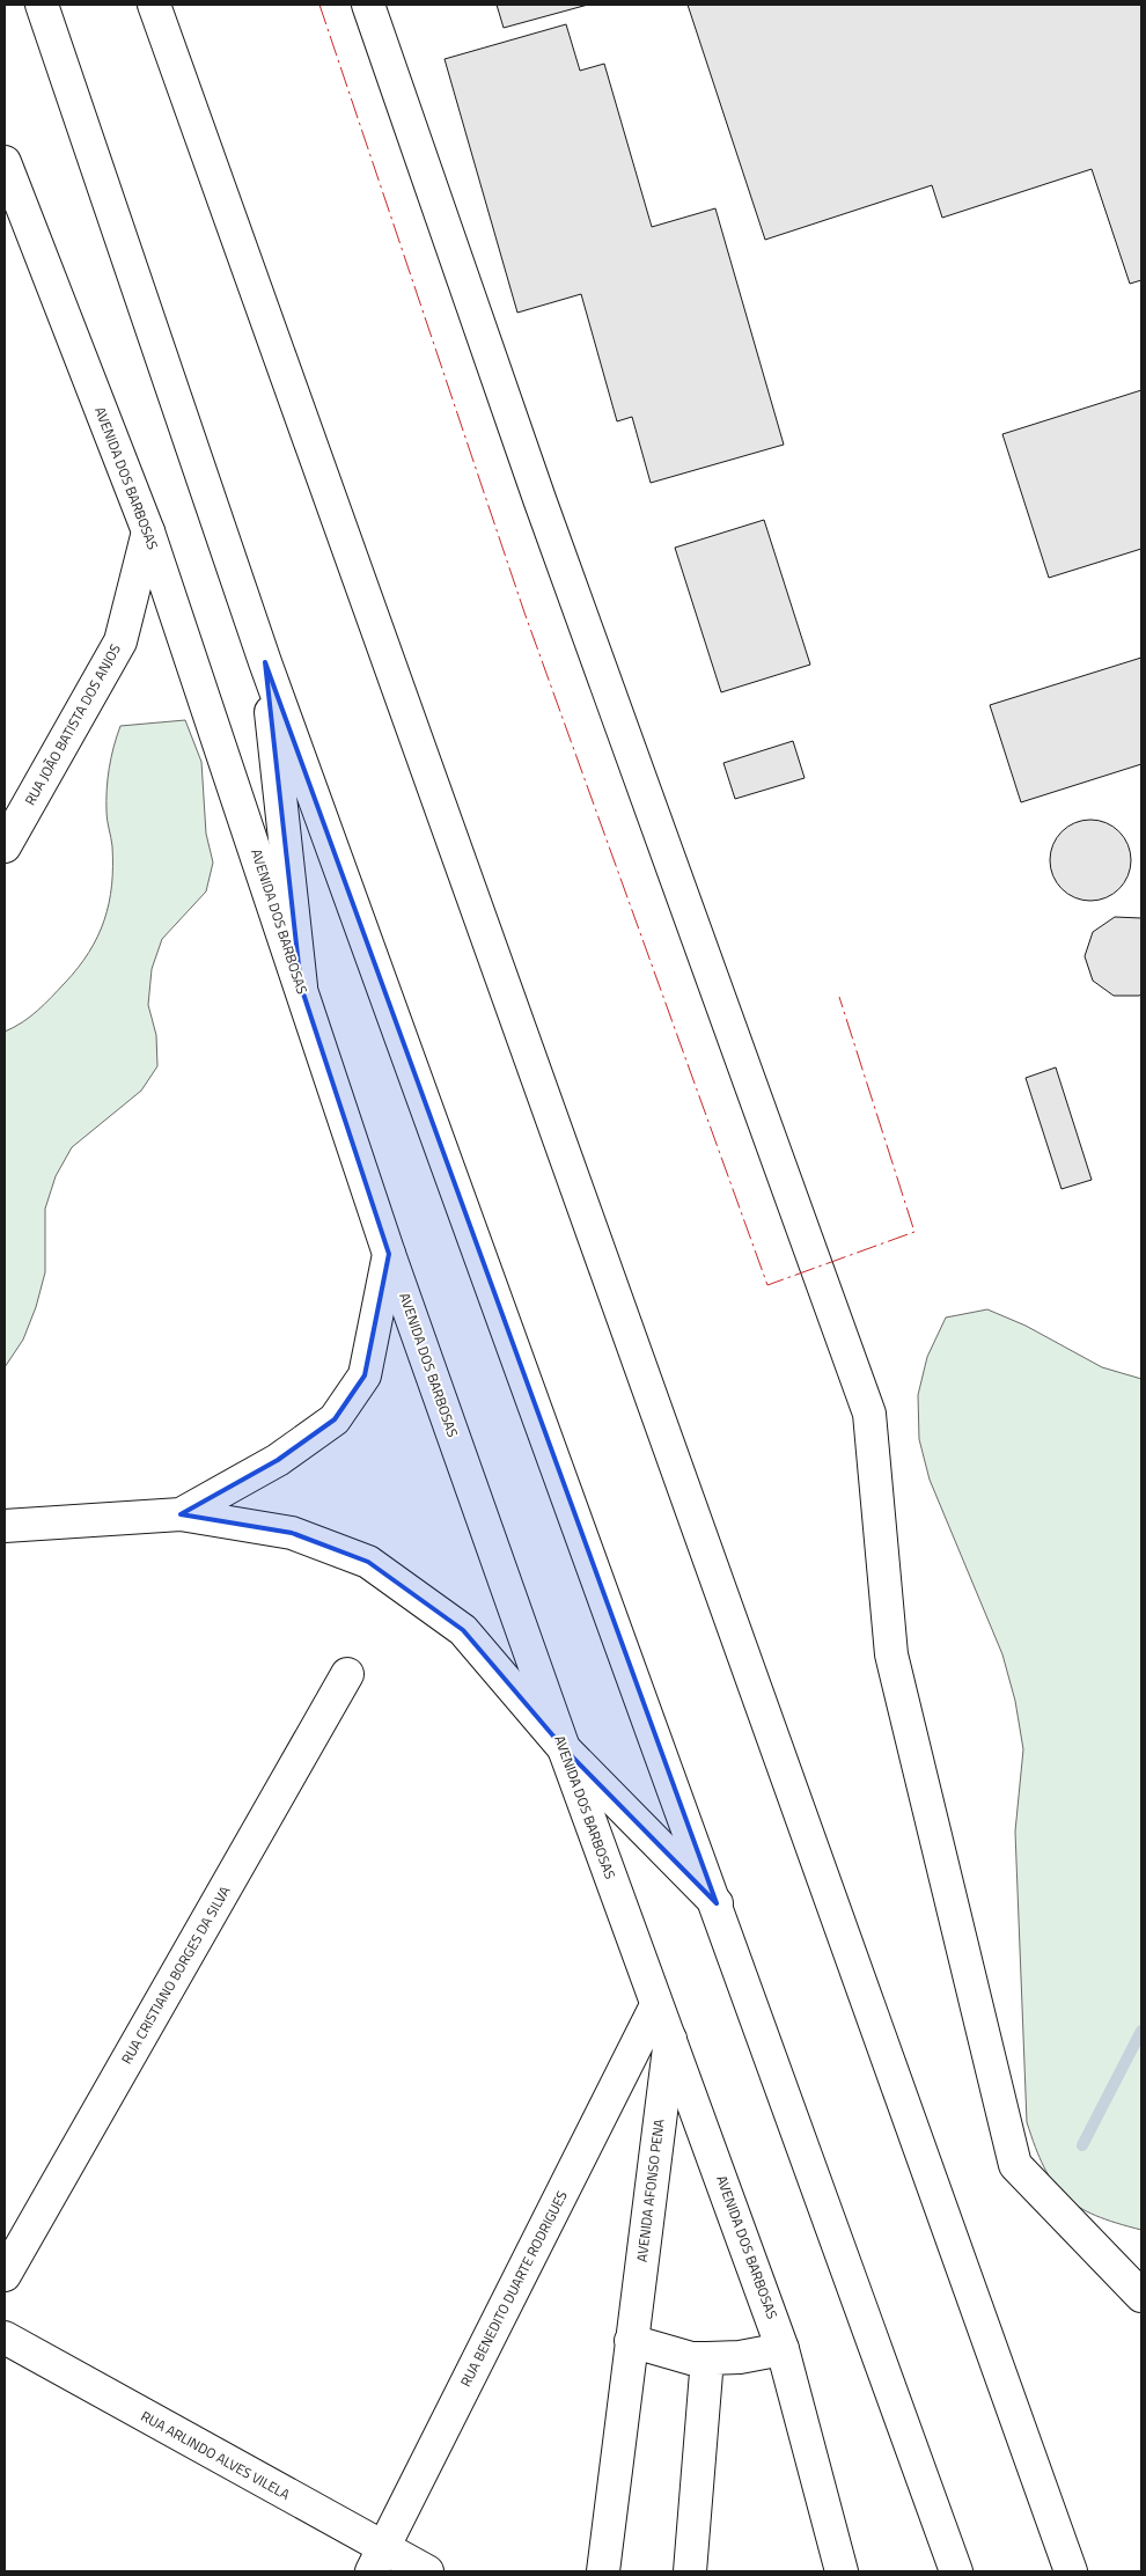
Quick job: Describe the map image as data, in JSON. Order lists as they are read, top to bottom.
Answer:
{
  "streets": {
    "main road": [
      "AVENIDA DOS BARBOSAS",
      "RUA JOÃO BATISTA DOS ANJOS",
      "RUA CRISTIANO BORGES DA SILVA",
      "AVENIDA AFONSO PENA",
      "RUA BENEDITO DUARTE RODRIGUES",
      "RUA ARLINDO ALVES VILELA"
    ]
  },
  "crossings": [
    ["AVENIDA DOS BARBOSAS", "RUA JOÃO BATISTA DOS ANJOS"],
    ["AVENIDA DOS BARBOSAS", "AVENIDA AFONSO PENA"],
    ["AVENIDA DOS BARBOSAS", "RUA BENEDITO DUARTE RODRIGUES"],
    ["RUA BENEDITO DUARTE RODRIGUES", "RUA ARLINDO ALVES VILELA"]
  ]
}
